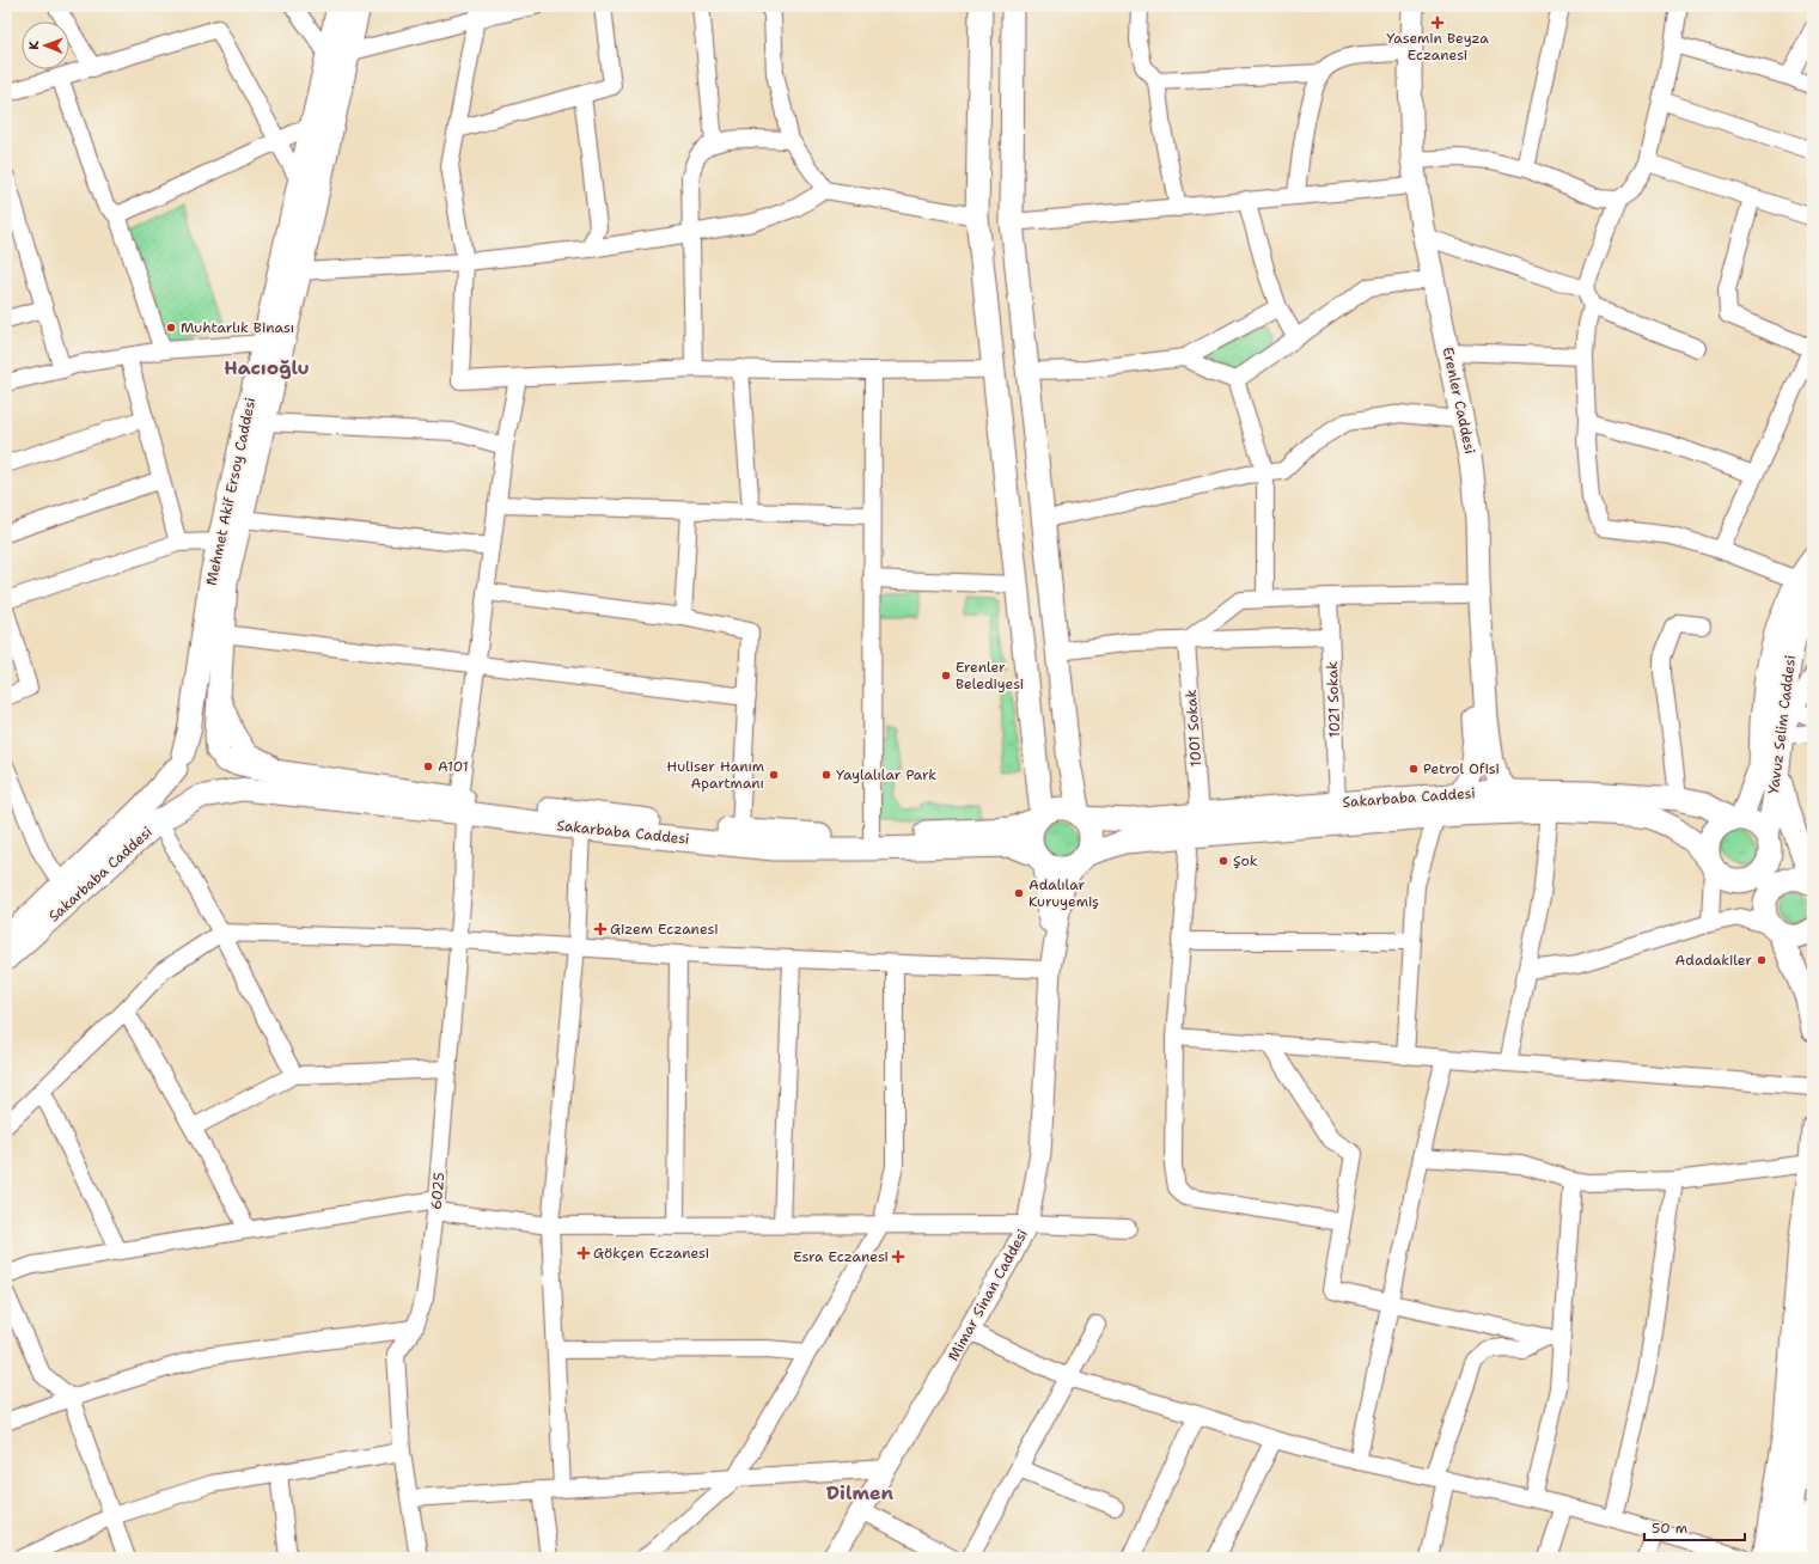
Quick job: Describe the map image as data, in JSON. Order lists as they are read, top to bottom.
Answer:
{
  "streets": {
    "main road": [
      "Erenler Caddesi",
      "Mehmet Akif Ersoy Caddesi",
      "Yavuz Selim Caddesi",
      "Sakarbaba Caddesi"
    ],
    "street": [
      "1021 Sokak",
      "1001 Sokak",
      "6025",
      "Mimar Sinan Caddesi"
    ]
  },
  "crossings": [
    ["Erenler Caddesi", "Sakarbaba Caddesi"],
    ["Mehmet Akif Ersoy Caddesi", "Sakarbaba Caddesi"],
    ["1021 Sokak", "Sakarbaba Caddesi"],
    ["Yavuz Selim Caddesi", "Sakarbaba Caddesi"],
    ["1001 Sokak", "Sakarbaba Caddesi"],
    ["Sakarbaba Caddesi", "6025"],
    ["Sakarbaba Caddesi", "Mimar Sinan Caddesi"]
  ],
  "districts": ["Hacıoğlu", "Dilmen"],
  "places": {
    "health": [
      "Yasemin Beyza Eczanesi",
      "Gizem Eczanesi",
      "Gökçen Eczanesi",
      "Esra Eczanesi"
    ],
    "other": [
      "Muhtarlık Binası",
      "Erenler Belediyesi",
      "A101",
      "Petrol Ofisi",
      "Huliser Hanım Apartmanı",
      "Yaylalılar Park",
      "Şok",
      "Adalılar Kuruyemiş",
      "Adadakiler"
    ]
  },
  "scale_bar": "50 m",
  "north": "left"
}
